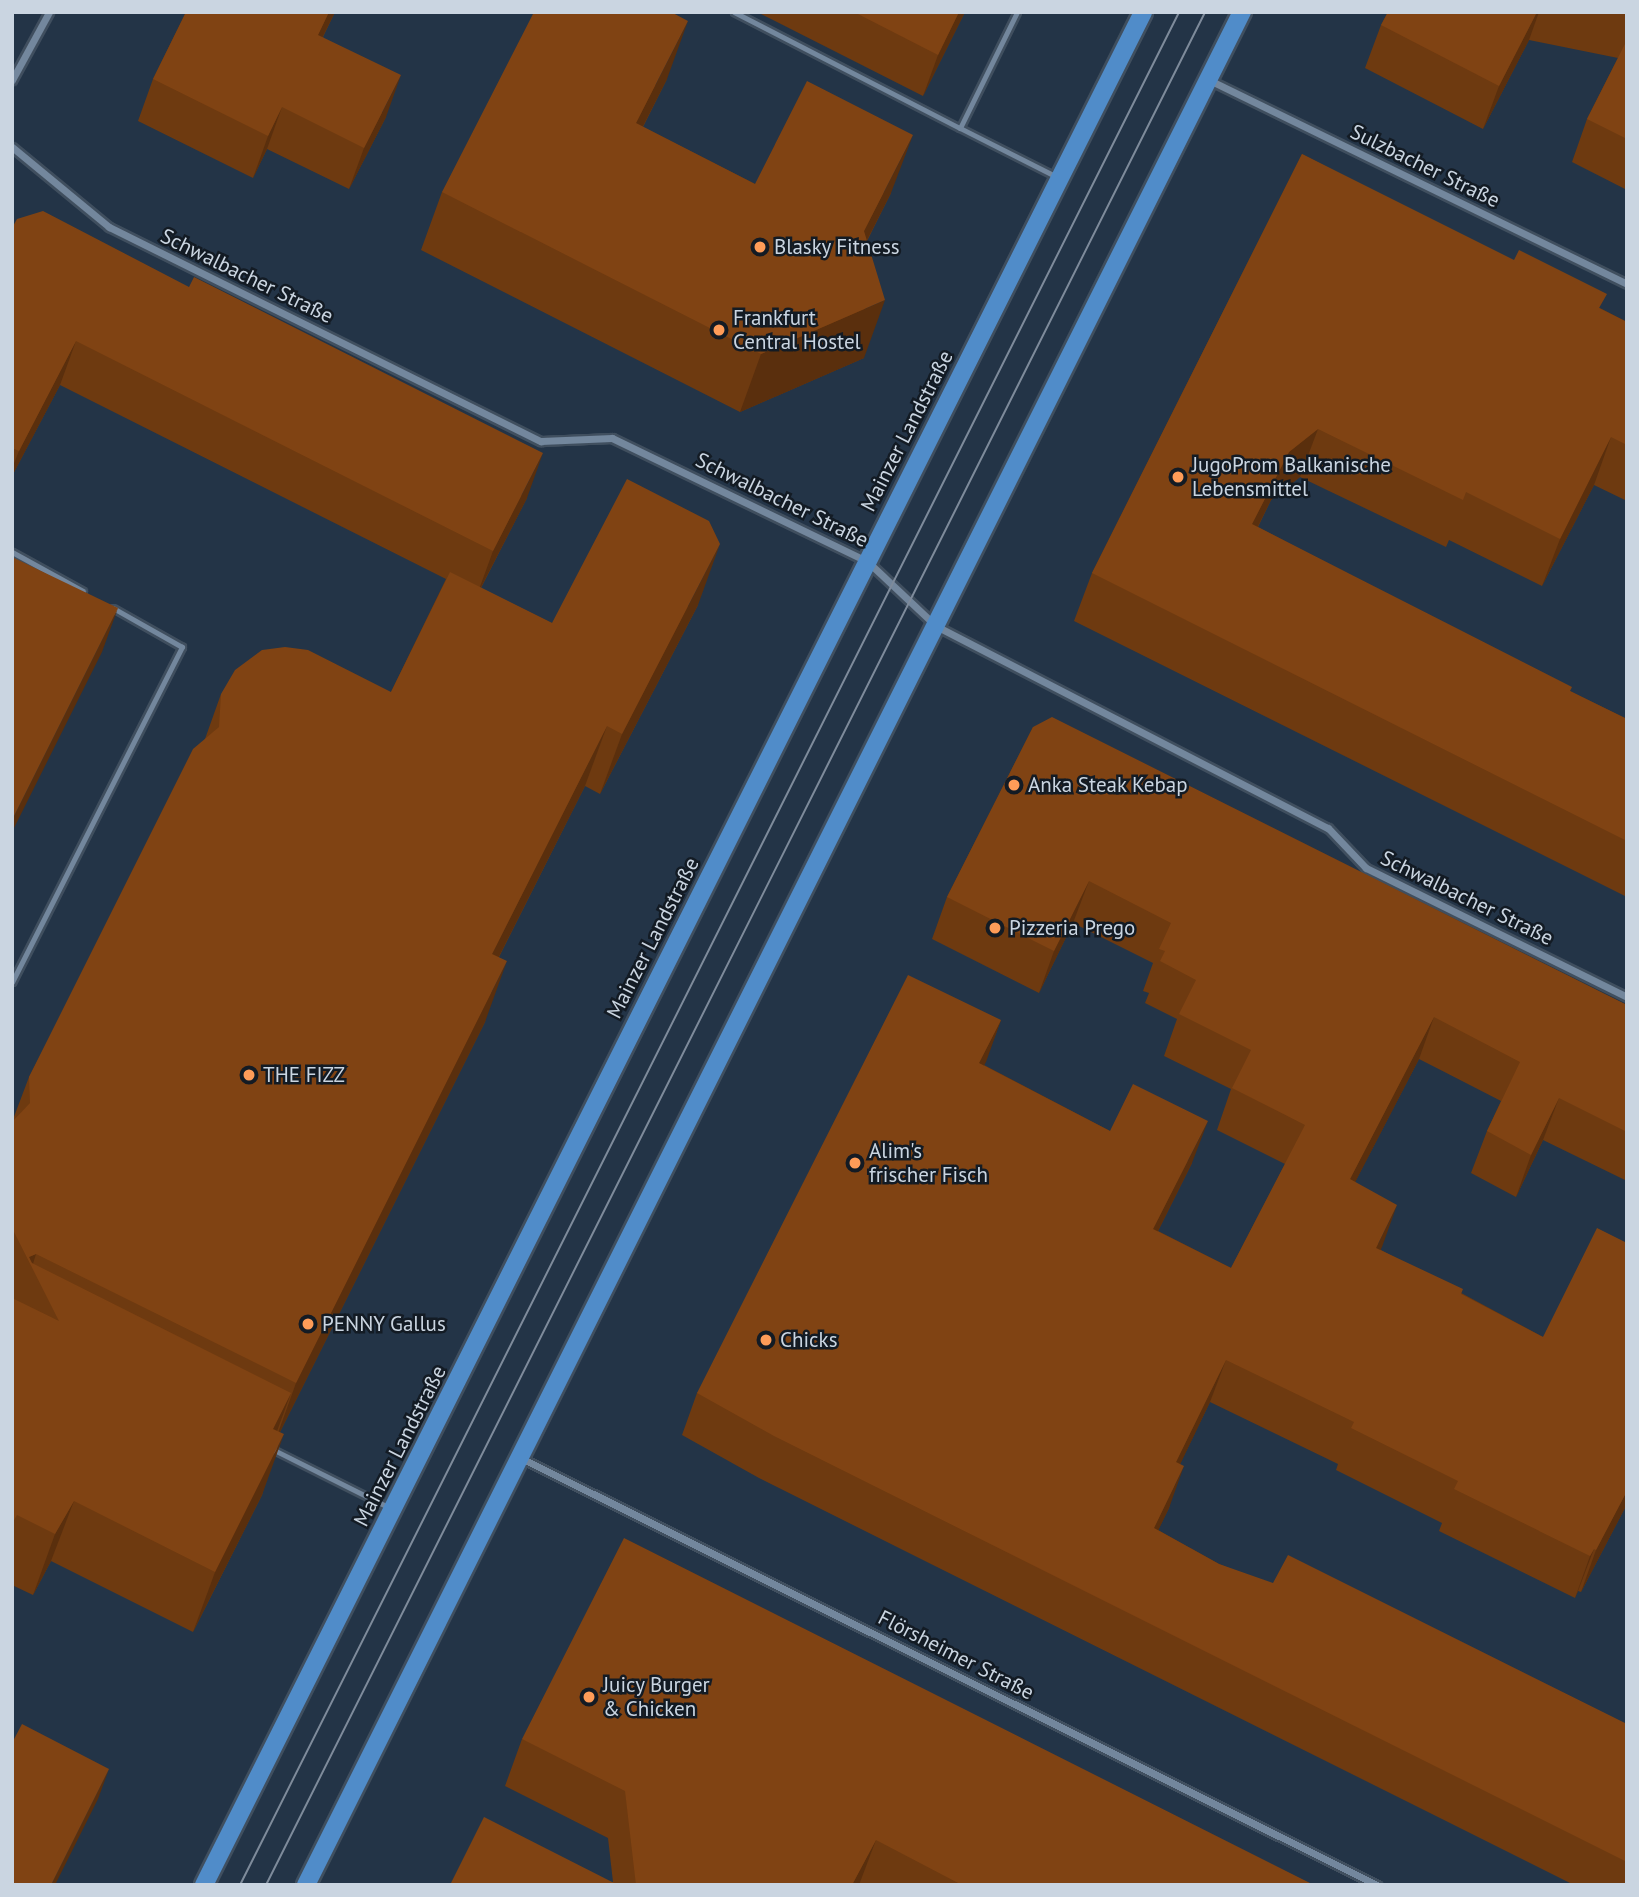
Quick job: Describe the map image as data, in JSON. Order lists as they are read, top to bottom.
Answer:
{
  "streets": {
    "main road": ["Mainzer Landstraße"],
    "street": ["Sulzbacher Straße", "Schwalbacher Straße", "Flörsheimer Straße"]
  },
  "crossings": [
    ["Schwalbacher Straße", "Mainzer Landstraße"]
  ],
  "places": [
    "Blasky Fitness",
    "Frankfurt Central Hostel",
    "JugoProm Balkanische Lebensmittel",
    "Anka Steak Kebap",
    "Pizzeria Prego",
    "THE FIZZ",
    "Alim's frischer Fisch",
    "PENNY Gallus",
    "Chicks",
    "Juicy Burger & Chicken"
  ]
}
